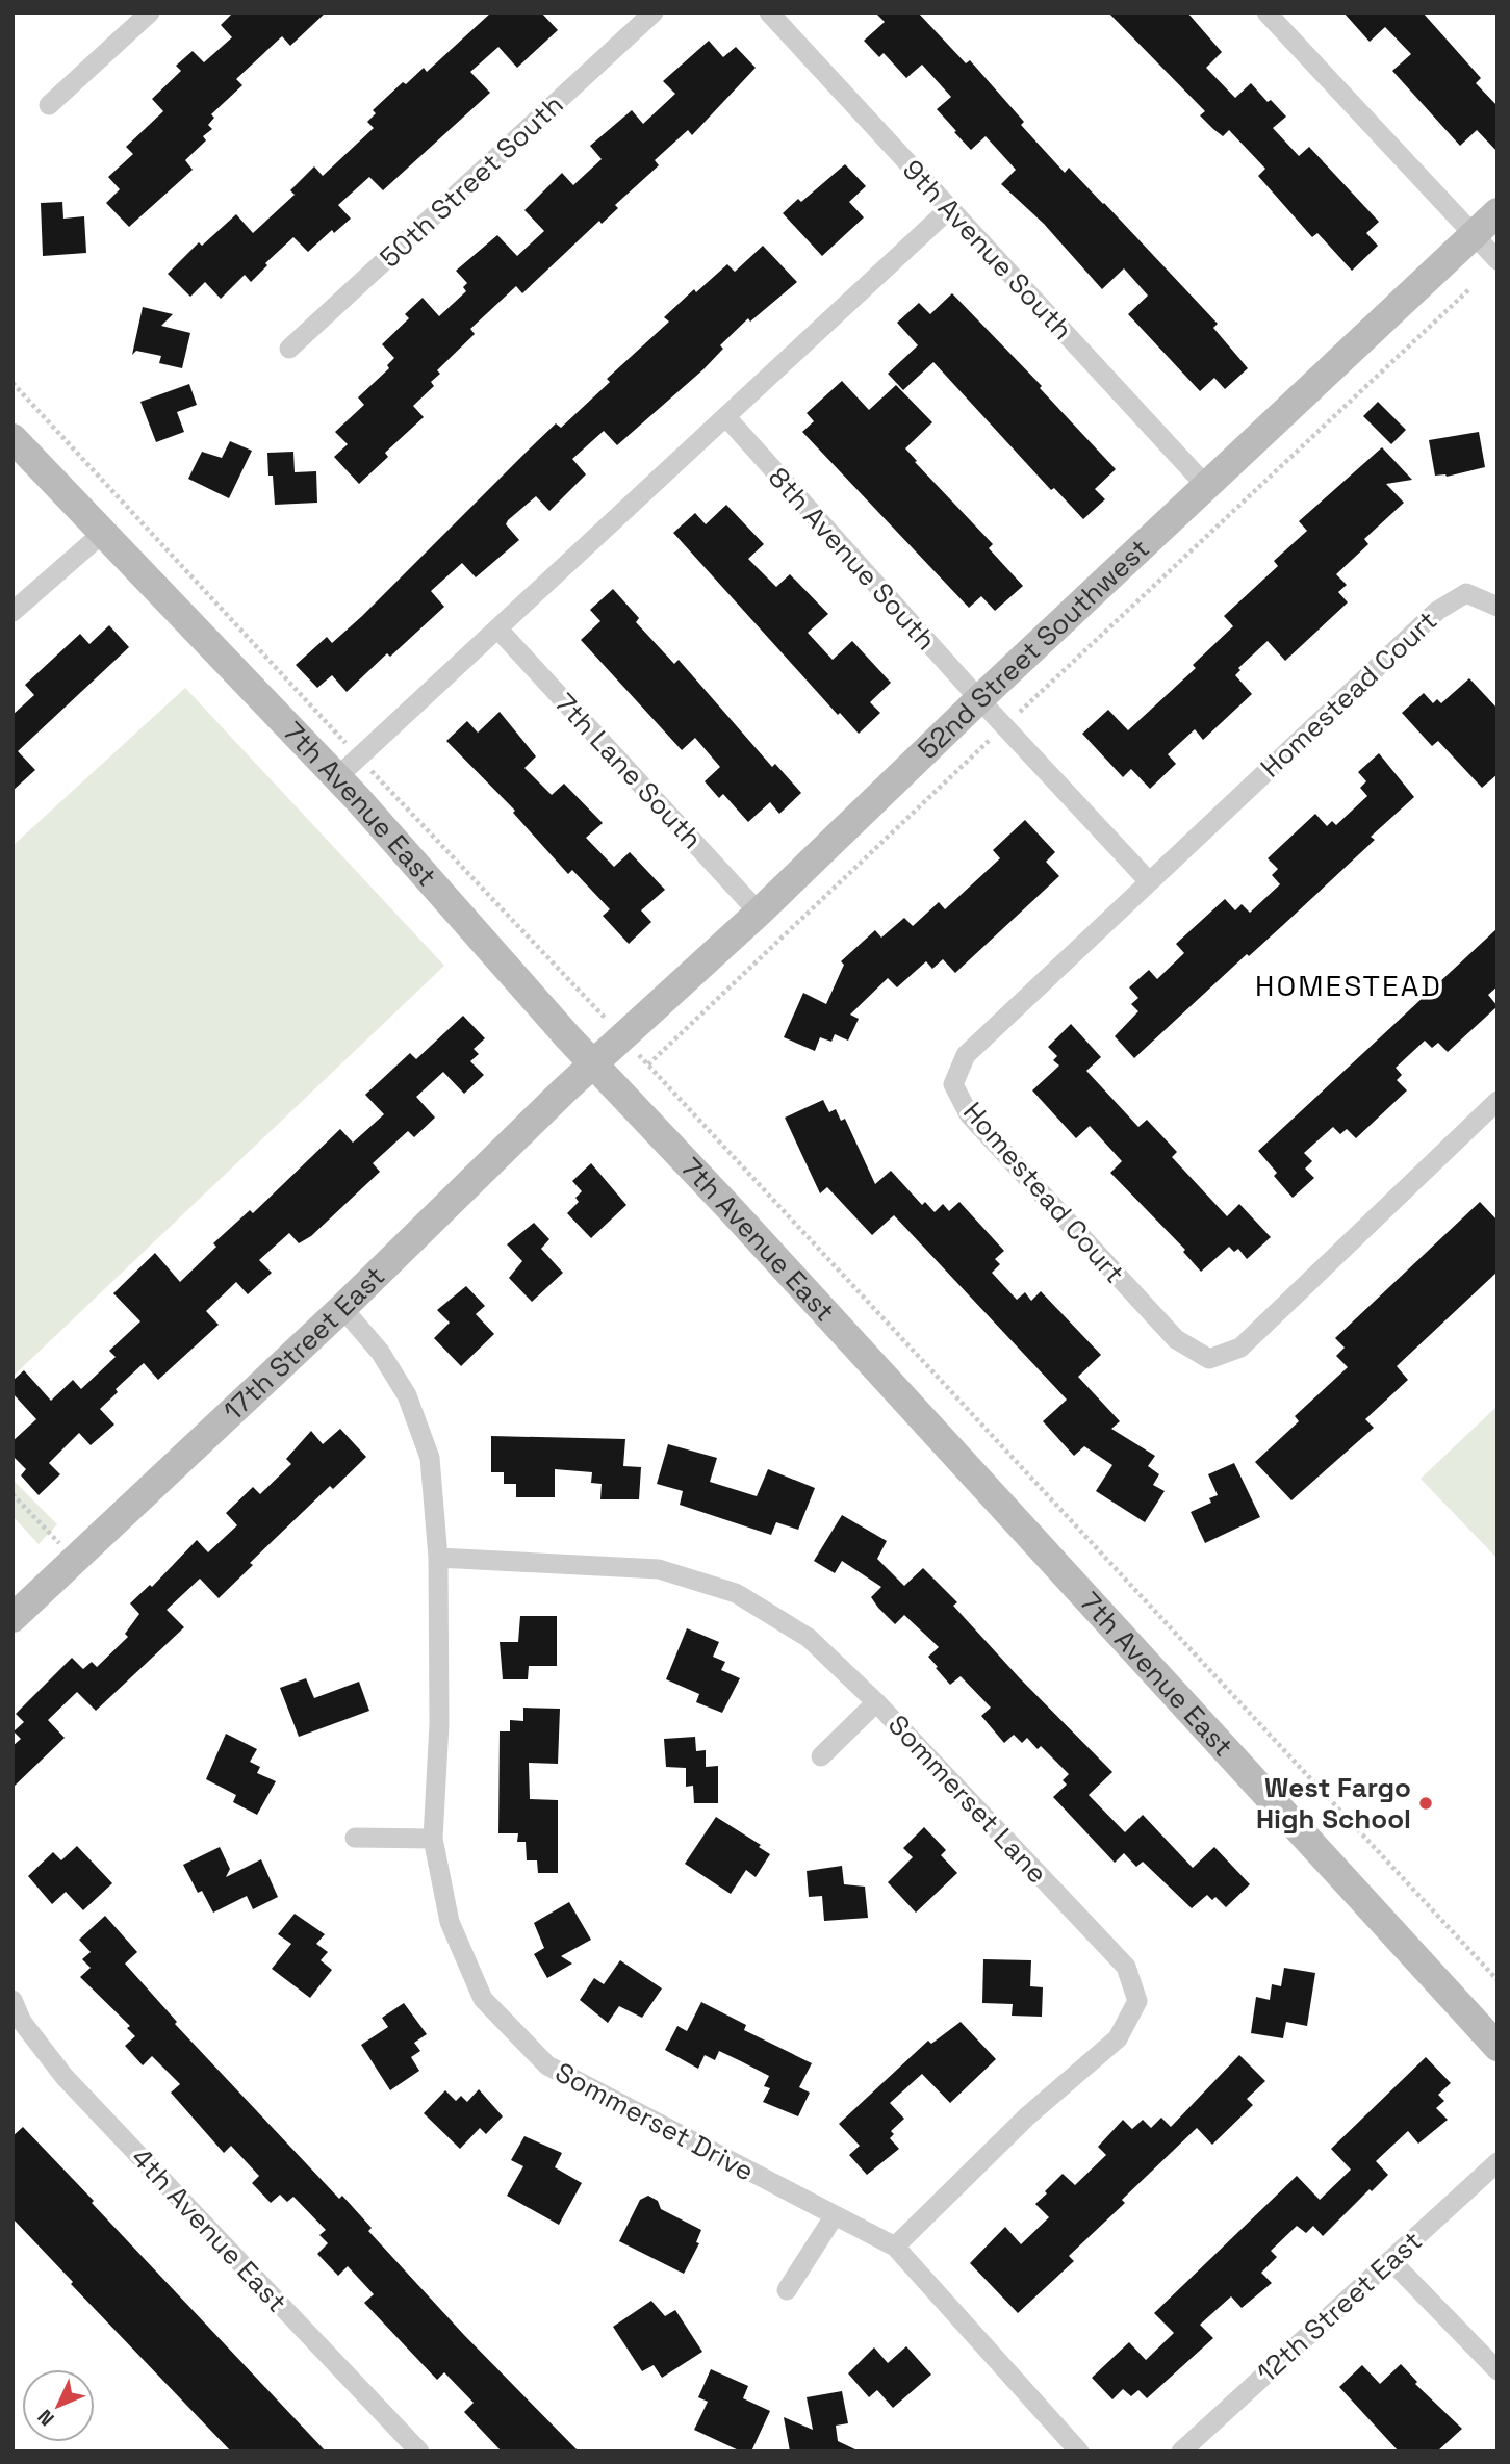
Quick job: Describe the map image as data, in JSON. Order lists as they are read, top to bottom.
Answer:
{
  "streets": {
    "street": [
      "50th Street South",
      "9th Avenue South",
      "8th Avenue South",
      "52nd Street Southwest",
      "Homestead Court",
      "7th Lane South",
      "7th Avenue East",
      "17th Street East",
      "Sommerset Lane",
      "Sommerset Drive",
      "4th Avenue East",
      "12th Street East"
    ]
  },
  "crossings": [
    ["9th Avenue South", "52nd Street Southwest"],
    ["8th Avenue South", "52nd Street Southwest"],
    ["8th Avenue South", "Homestead Court"],
    ["52nd Street Southwest", "7th Lane South"],
    ["52nd Street Southwest", "7th Avenue East"],
    ["52nd Street Southwest", "17th Street East"],
    ["7th Avenue East", "17th Street East"],
    ["17th Street East", "Sommerset Drive"],
    ["Sommerset Lane", "Sommerset Drive"]
  ],
  "districts": ["HOMESTEAD"],
  "places": ["West Fargo High School"],
  "north": "bottom left"
}
